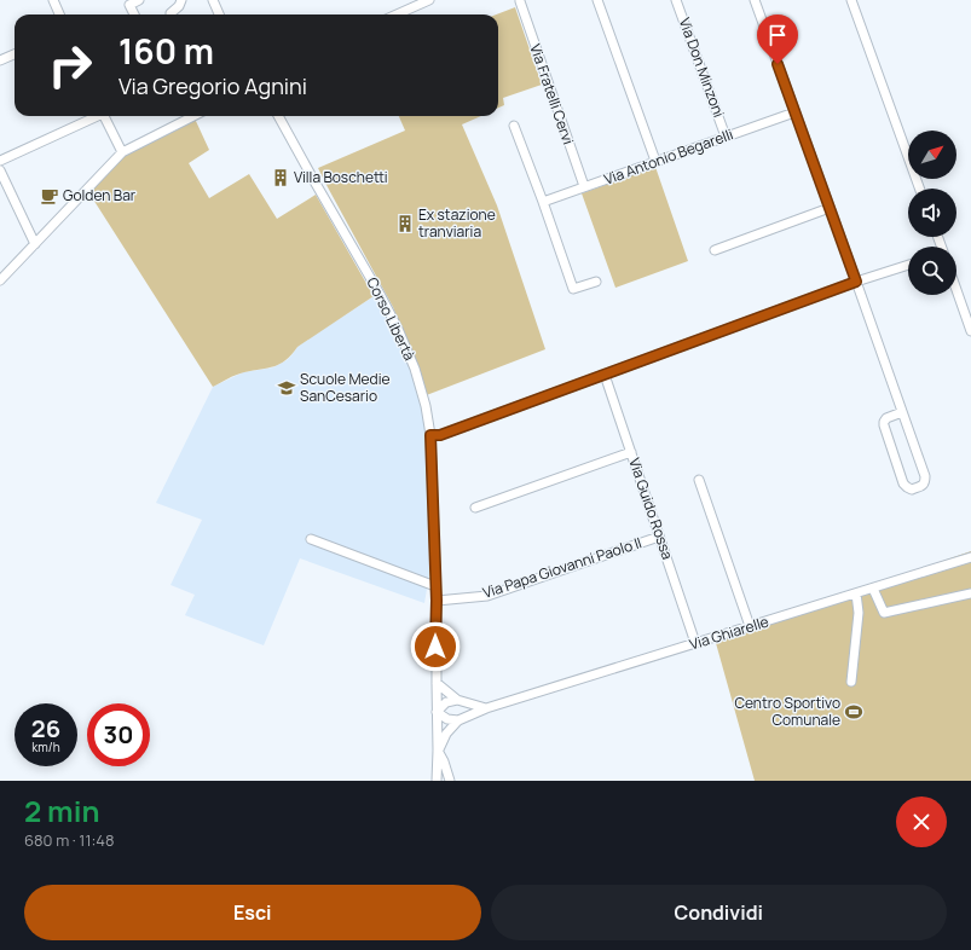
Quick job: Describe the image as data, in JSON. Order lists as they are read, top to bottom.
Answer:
{
  "streets": {
    "street": [
      "Via Don Minzoni",
      "Via Fratelli Cervi",
      "Via Antonio Begarelli",
      "Corso Libertà",
      "Via Guido Rossa",
      "Via Papa Giovanni Paolo II",
      "Via Ghiarelle"
    ]
  },
  "crossings": [
    ["Via Don Minzoni", "Via Antonio Begarelli"],
    ["Via Fratelli Cervi", "Via Antonio Begarelli"],
    ["Corso Libertà", "Via Papa Giovanni Paolo II"],
    ["Corso Libertà", "Via Ghiarelle"],
    ["Via Guido Rossa", "Via Papa Giovanni Paolo II"],
    ["Via Guido Rossa", "Via Ghiarelle"]
  ],
  "places": {
    "building": ["Villa Boschetti", "Ex stazione tranviaria"],
    "cafe": ["Golden Bar"],
    "school or university": ["Scuole Medie SanCesario"],
    "sports": ["Centro Sportivo Comunale"]
  },
  "north": "top right",
  "page": {
    "turn": ["160 m", "Via Gregorio Agnini"],
    "speed": "26 km/h",
    "limit": "30",
    "heading": ["2 min", "680 m · 11:48"],
    "buttons": ["Esci", "Condividi"]
  }
}
